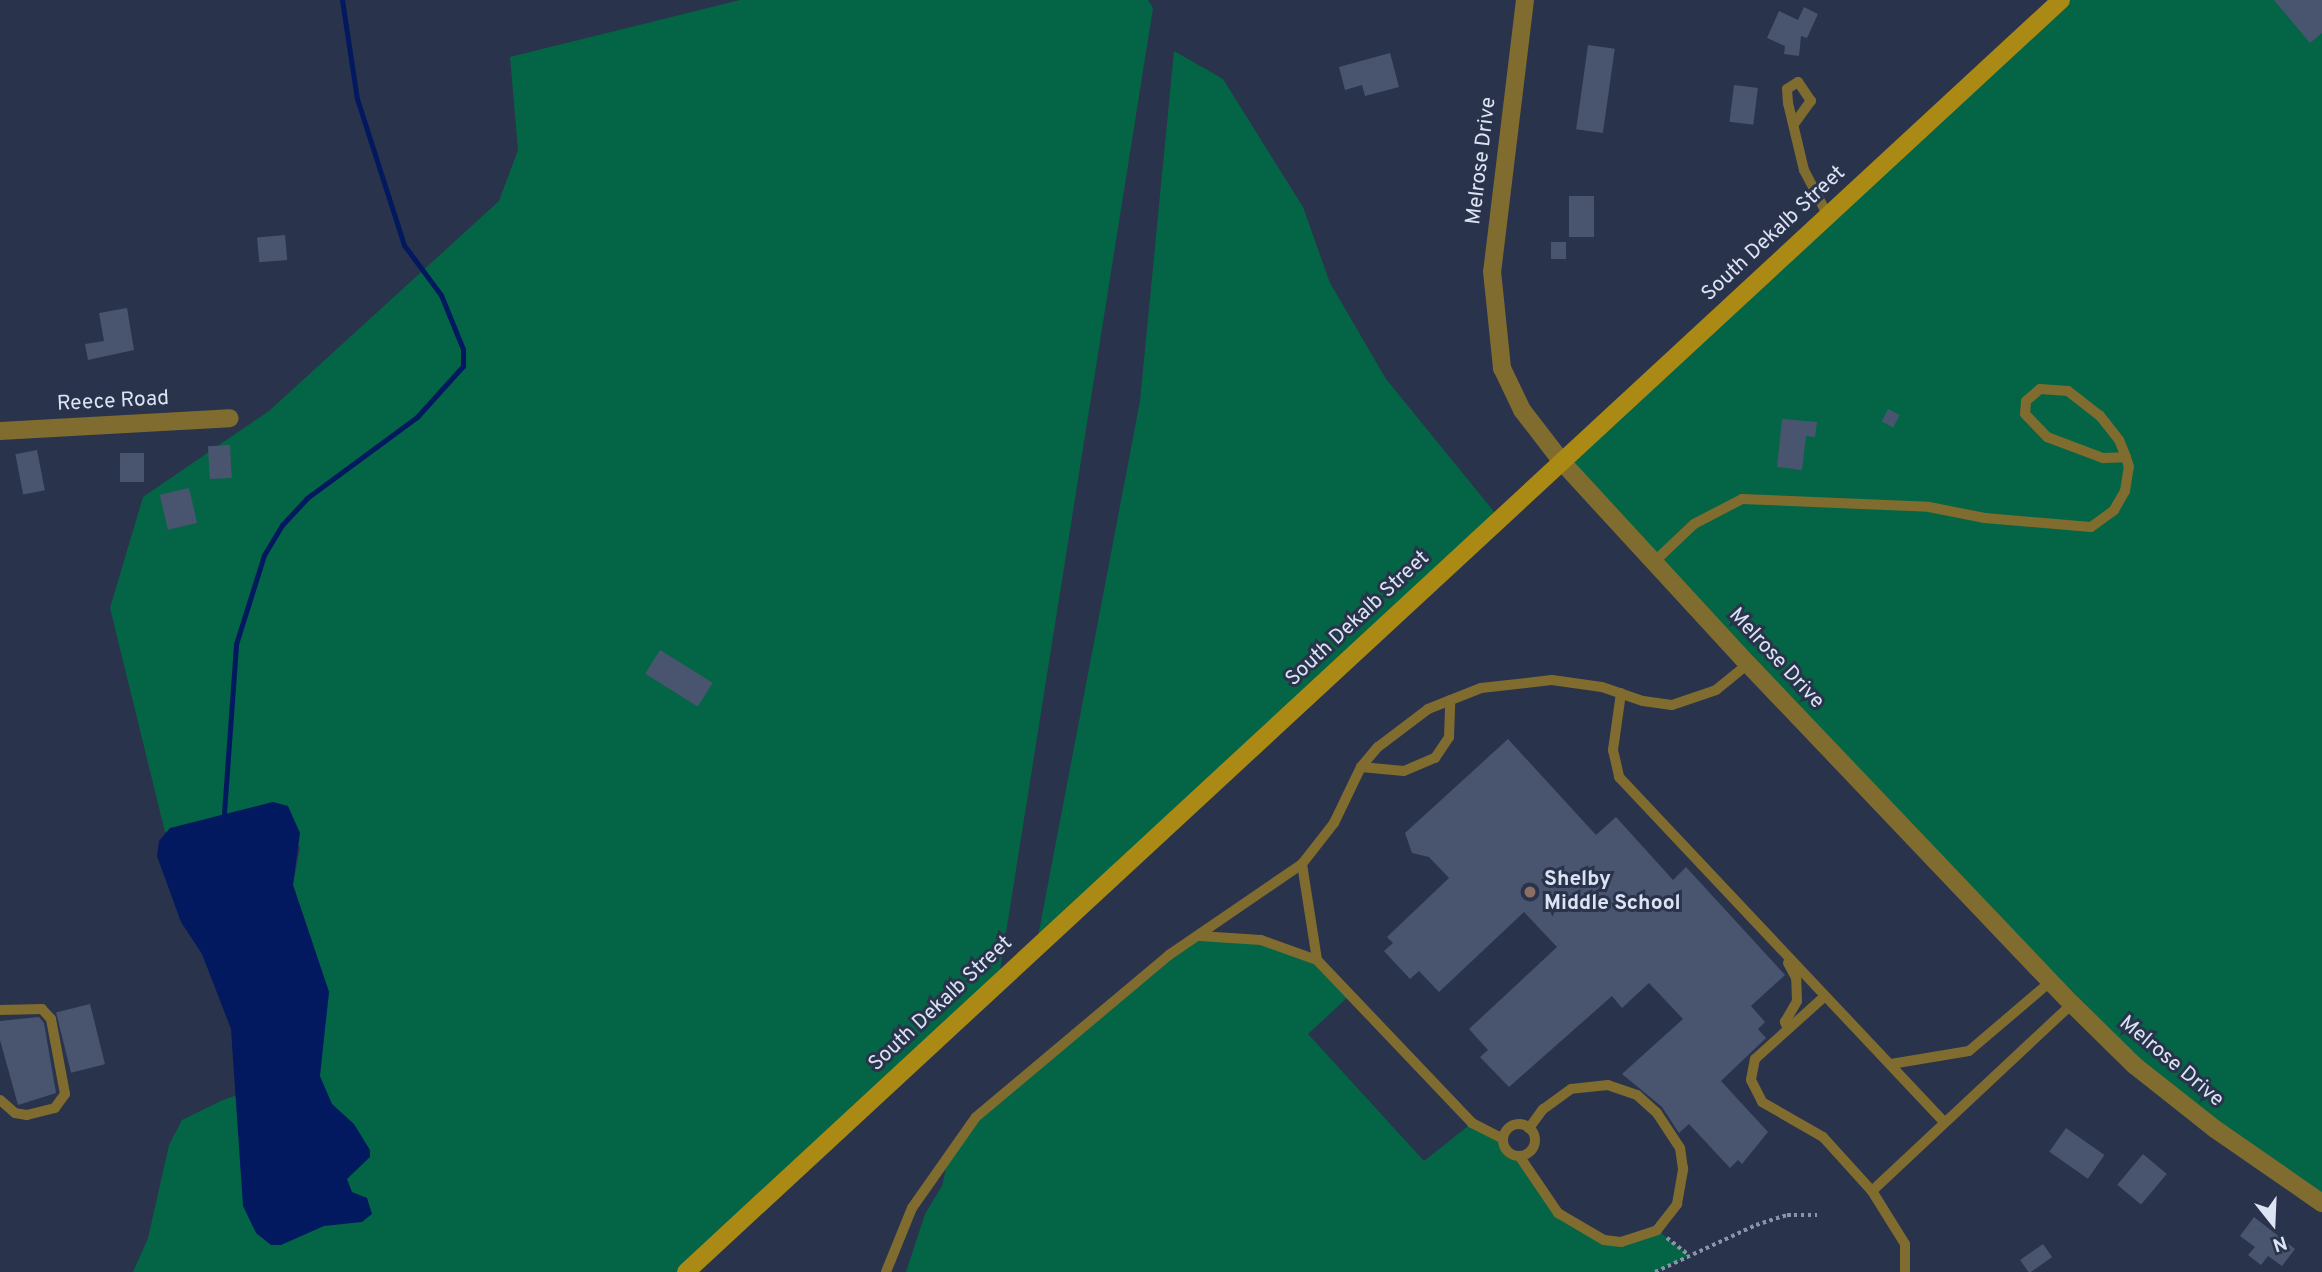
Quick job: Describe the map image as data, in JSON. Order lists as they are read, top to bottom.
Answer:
{
  "streets": {
    "main road": ["South Dekalb Street"],
    "street": ["Melrose Drive", "Reece Road"]
  },
  "crossings": [
    ["Melrose Drive", "South Dekalb Street"]
  ],
  "places": ["Shelby Middle School"],
  "north": "bottom"
}
